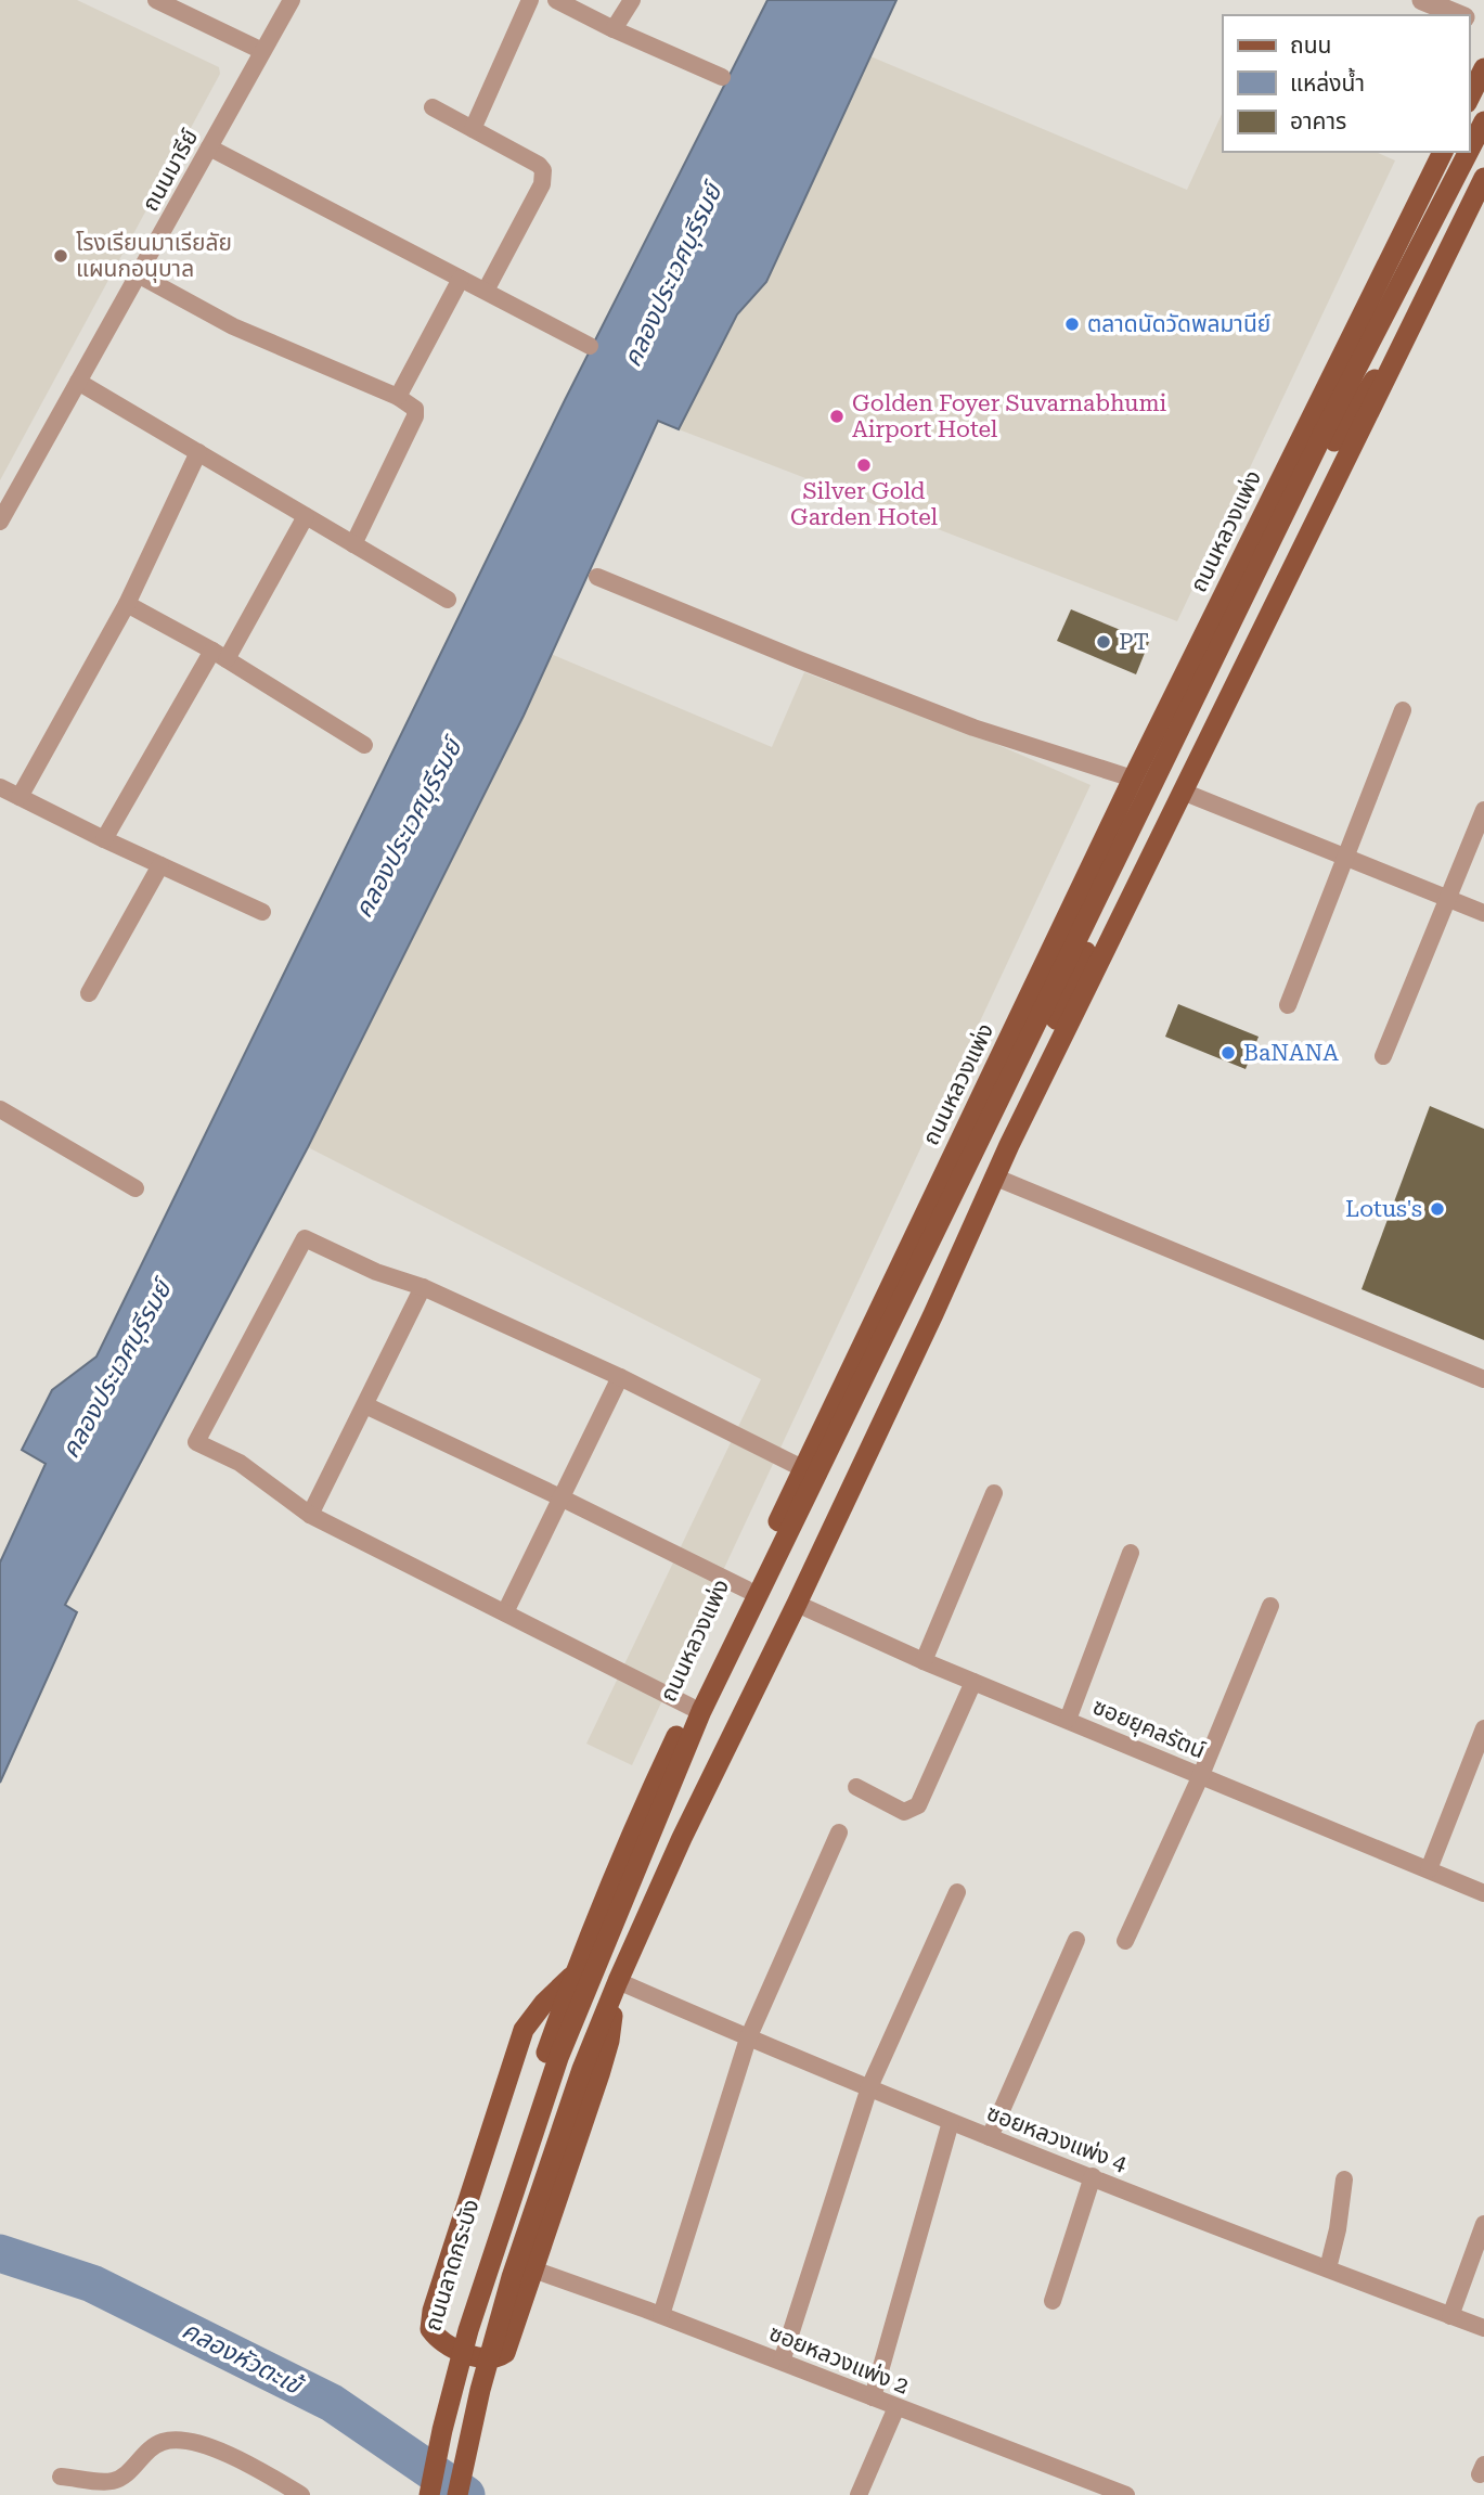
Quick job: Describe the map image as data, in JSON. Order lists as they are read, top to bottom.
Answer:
{
  "streets": {
    "main road": ["ถนนหลวงแพ่ง", "ถนนลาดกระบัง"],
    "street": [
      "ถนนมารีย์",
      "ซอยยุคลรัตน์",
      "ซอยหลวงแพ่ง 4",
      "ซอยหลวงแพ่ง 2"
    ]
  },
  "crossings": [
    ["ถนนหลวงแพ่ง", "ถนนลาดกระบัง"]
  ],
  "water": ["คลองประเวศบุรีรมย์", "คลองหัวตะเข้"],
  "places": [
    "โรงเรียนมาเรียลัย แผนกอนุบาล",
    "ตลาดนัดวัดพลมานีย์",
    "Golden Foyer Suvarnabhumi Airport Hotel",
    "Silver Gold Garden Hotel",
    "PT",
    "BaNANA",
    "Lotus's"
  ],
  "legend": ["ถนน", "แหล่งน้ำ", "อาคาร"]
}
